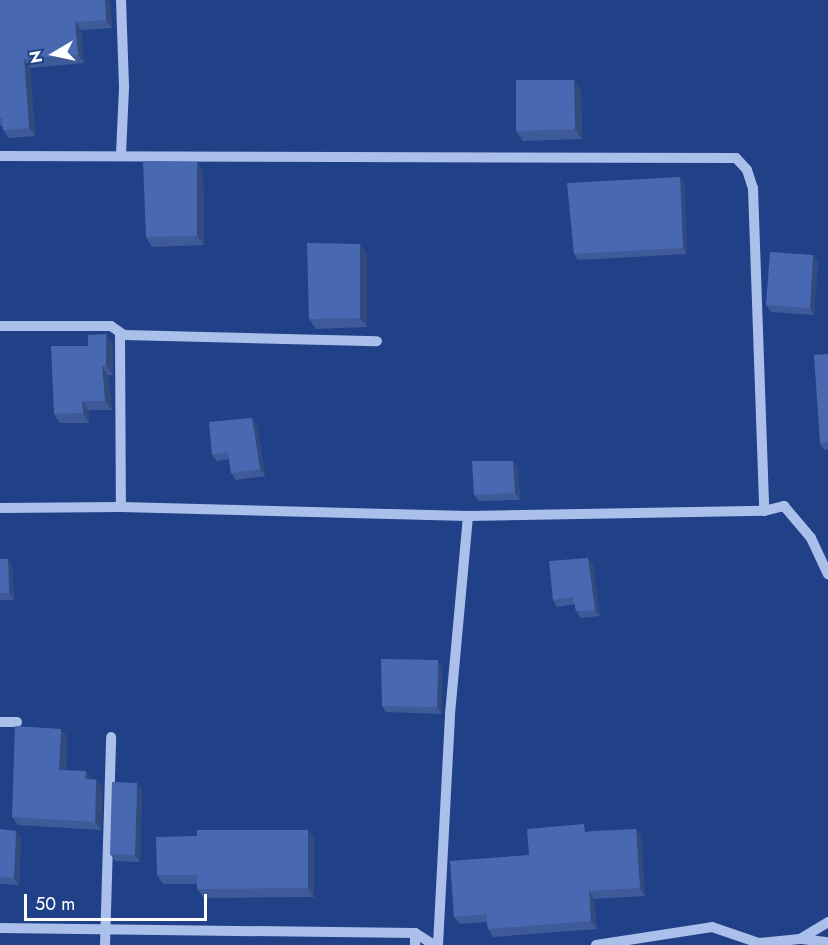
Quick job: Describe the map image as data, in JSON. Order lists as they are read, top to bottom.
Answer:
{
  "scale_bar": "50 m",
  "north": "left"
}
